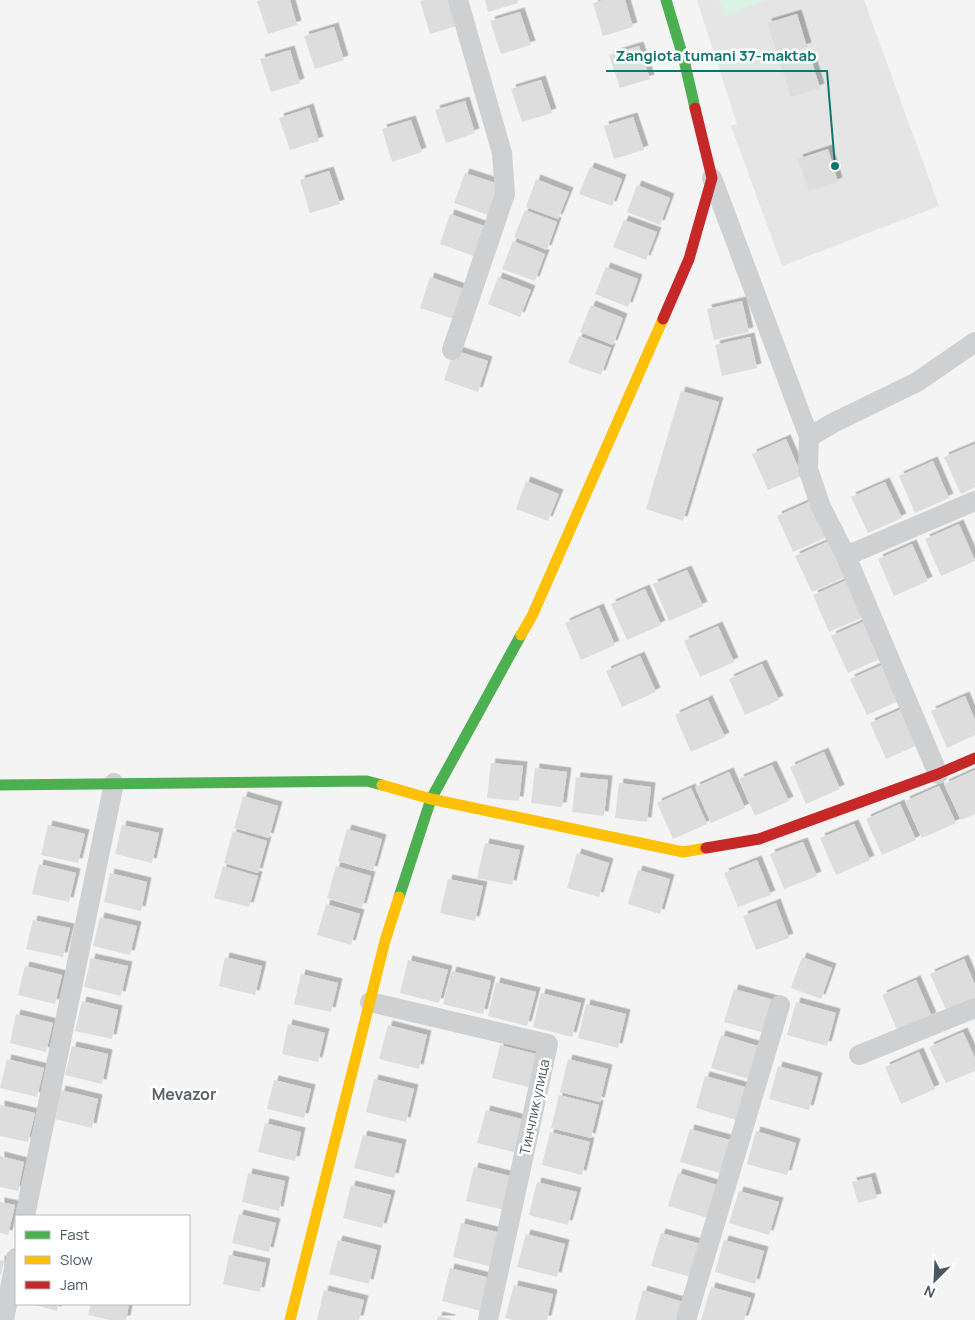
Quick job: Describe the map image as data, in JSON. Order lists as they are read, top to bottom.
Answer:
{
  "streets": {
    "street": ["Тинчлик улица"]
  },
  "districts": ["Mevazor"],
  "places": ["Zangiota tumani 37-maktab"],
  "legend": ["Fast", "Slow", "Jam"],
  "north": "bottom left"
}
